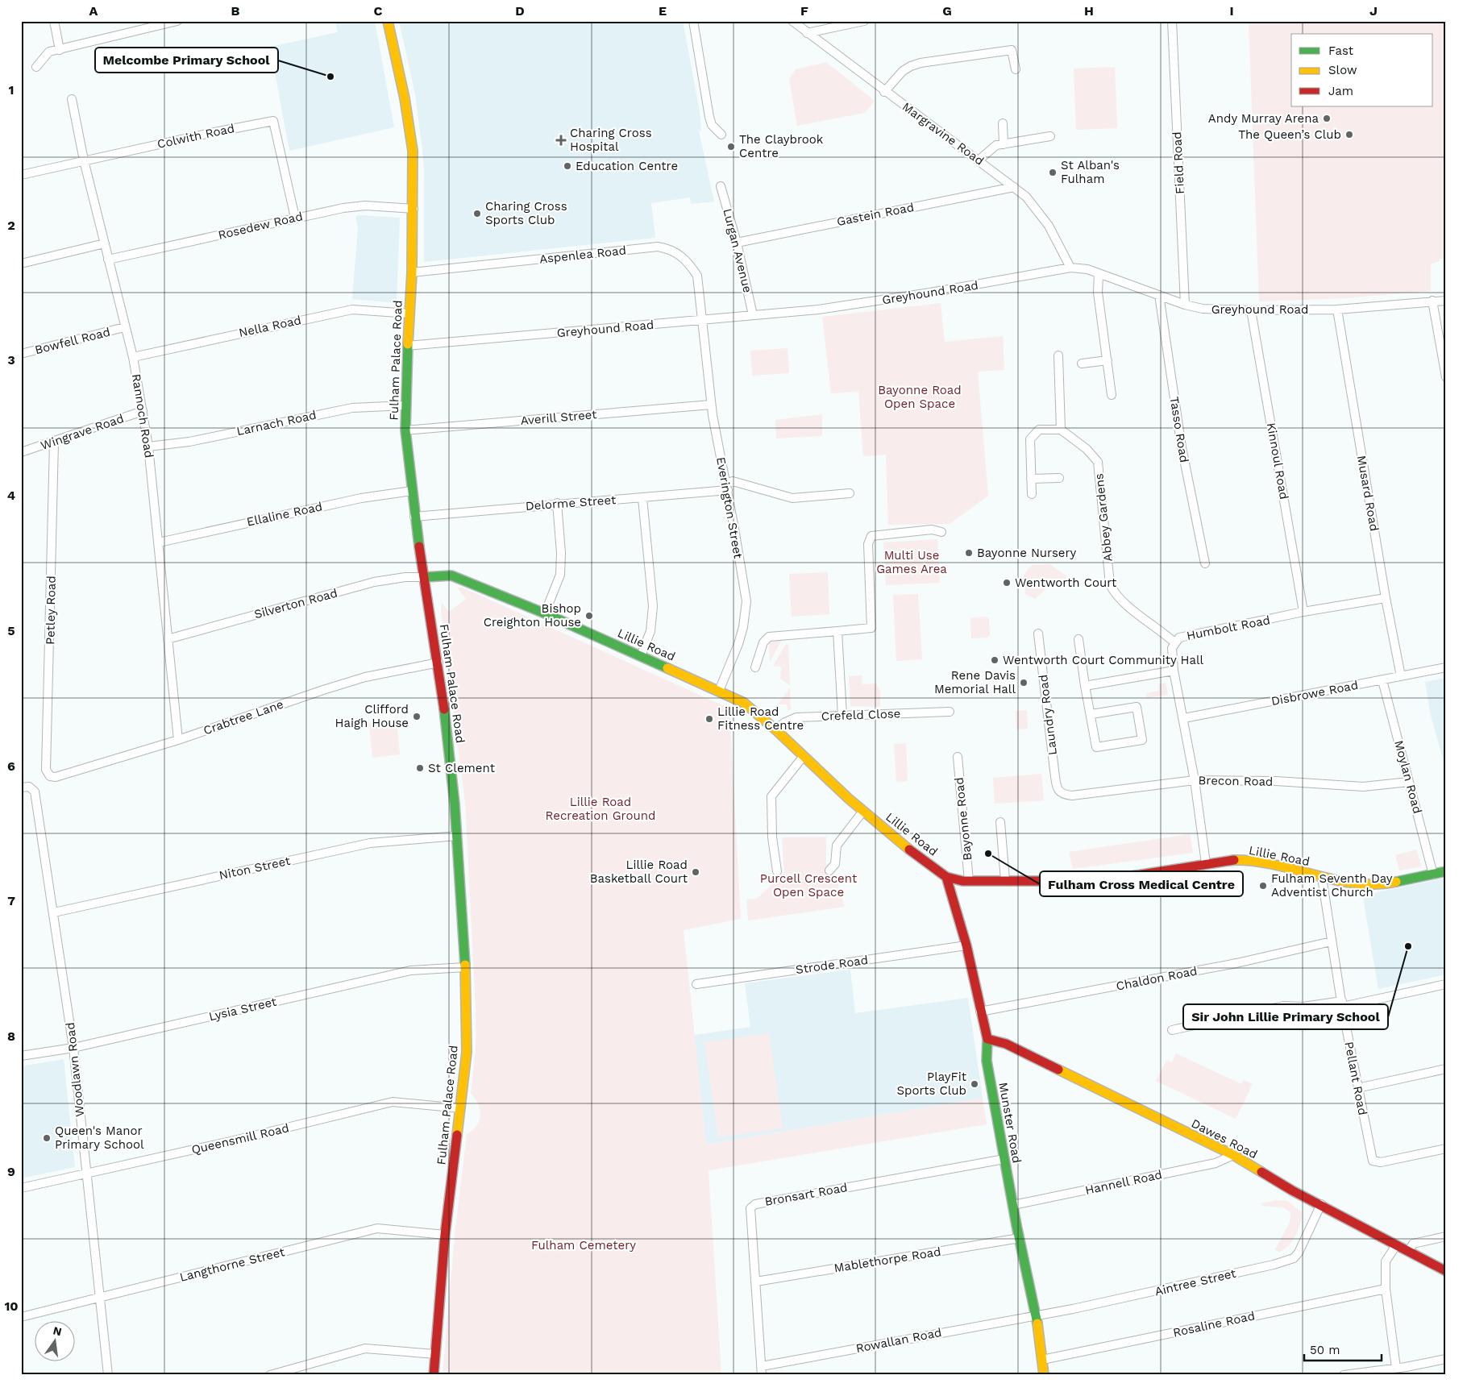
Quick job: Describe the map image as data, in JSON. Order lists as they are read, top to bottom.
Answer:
{
  "streets": {
    "main road": [
      "Fulham Palace Road",
      "Lillie Road",
      "Munster Road",
      "Dawes Road"
    ],
    "street": [
      "Margravine Road",
      "Colwith Road",
      "Field Road",
      "Gastein Road",
      "Rosedew Road",
      "Lurgan Avenue",
      "Aspenlea Road",
      "Greyhound Road",
      "Nella Road",
      "Bowfell Road",
      "Rannoch Road",
      "Averill Street",
      "Larnach Road",
      "Tasso Road",
      "Wingrave Road",
      "Kinnoul Road",
      "Musard Road",
      "Delorme Street",
      "Everington Street",
      "Ellaline Road",
      "Abbey Gardens",
      "Silverton Road",
      "Petley Road",
      "Humbolt Road",
      "Disbrowe Road",
      "Crefeld Close",
      "Laundry Road",
      "Crabtree Lane",
      "Moylan Road",
      "Brecon Road",
      "Bayonne Road",
      "Niton Street",
      "Strode Road",
      "Chaldon Road",
      "Lysia Street",
      "Woodlawn Road",
      "Pellant Road",
      "Queensmill Road",
      "Hannell Road",
      "Bronsart Road",
      "Mablethorpe Road",
      "Langthorne Street",
      "Aintree Street",
      "Rosaline Road",
      "Rowallan Road"
    ]
  },
  "crossings": [
    ["Margravine Road", "Gastein Road"],
    ["Margravine Road", "Greyhound Road"],
    ["Colwith Road", "Rosedew Road"],
    ["Colwith Road", "Rannoch Road"],
    ["Field Road", "Greyhound Road"],
    ["Gastein Road", "Lurgan Avenue"],
    ["Rosedew Road", "Fulham Palace Road"],
    ["Rosedew Road", "Rannoch Road"],
    ["Lurgan Avenue", "Greyhound Road"],
    ["Aspenlea Road", "Greyhound Road"],
    ["Aspenlea Road", "Fulham Palace Road"],
    ["Aspenlea Road", "Everington Street"],
    ["Greyhound Road", "Fulham Palace Road"],
    ["Greyhound Road", "Tasso Road"],
    ["Greyhound Road", "Kinnoul Road"],
    ["Greyhound Road", "Musard Road"],
    ["Greyhound Road", "Everington Street"],
    ["Nella Road", "Fulham Palace Road"],
    ["Nella Road", "Rannoch Road"],
    ["Bowfell Road", "Rannoch Road"],
    ["Fulham Palace Road", "Averill Street"],
    ["Fulham Palace Road", "Larnach Road"],
    ["Fulham Palace Road", "Delorme Street"],
    ["Fulham Palace Road", "Ellaline Road"],
    ["Fulham Palace Road", "Silverton Road"],
    ["Fulham Palace Road", "Lillie Road"],
    ["Fulham Palace Road", "Crabtree Lane"],
    ["Fulham Palace Road", "Niton Street"],
    ["Fulham Palace Road", "Lysia Street"],
    ["Fulham Palace Road", "Queensmill Road"],
    ["Fulham Palace Road", "Langthorne Street"],
    ["Rannoch Road", "Larnach Road"],
    ["Rannoch Road", "Wingrave Road"],
    ["Rannoch Road", "Ellaline Road"],
    ["Rannoch Road", "Silverton Road"],
    ["Rannoch Road", "Crabtree Lane"],
    ["Averill Street", "Everington Street"],
    ["Wingrave Road", "Petley Road"],
    ["Kinnoul Road", "Humbolt Road"],
    ["Musard Road", "Humbolt Road"],
    ["Musard Road", "Disbrowe Road"],
    ["Delorme Street", "Everington Street"],
    ["Everington Street", "Lillie Road"],
    ["Abbey Gardens", "Humbolt Road"],
    ["Silverton Road", "Lillie Road"],
    ["Petley Road", "Crabtree Lane"],
    ["Humbolt Road", "Lillie Road"],
    ["Humbolt Road", "Disbrowe Road"],
    ["Humbolt Road", "Brecon Road"],
    ["Lillie Road", "Crefeld Close"],
    ["Lillie Road", "Moylan Road"],
    ["Lillie Road", "Bayonne Road"],
    ["Lillie Road", "Pellant Road"],
    ["Lillie Road", "Munster Road"],
    ["Disbrowe Road", "Moylan Road"],
    ["Laundry Road", "Brecon Road"],
    ["Moylan Road", "Brecon Road"],
    ["Niton Street", "Woodlawn Road"],
    ["Strode Road", "Munster Road"],
    ["Chaldon Road", "Pellant Road"],
    ["Chaldon Road", "Munster Road"],
    ["Lysia Street", "Woodlawn Road"],
    ["Woodlawn Road", "Queensmill Road"],
    ["Woodlawn Road", "Langthorne Street"],
    ["Munster Road", "Dawes Road"],
    ["Munster Road", "Hannell Road"],
    ["Munster Road", "Bronsart Road"],
    ["Munster Road", "Mablethorpe Road"],
    ["Munster Road", "Aintree Street"],
    ["Munster Road", "Rosaline Road"],
    ["Munster Road", "Rowallan Road"],
    ["Dawes Road", "Hannell Road"],
    ["Dawes Road", "Aintree Street"],
    ["Bronsart Road", "Mablethorpe Road"],
    ["Bronsart Road", "Rowallan Road"],
    ["Aintree Street", "Rowallan Road"]
  ],
  "parks": [
    "Bayonne Road Open Space",
    "Multi Use Games Area",
    "Lillie Road Recreation Ground",
    "Purcell Crescent Open Space",
    "Fulham Cemetery"
  ],
  "places": {
    "other": [
      "Melcombe Primary School",
      "Andy Murray Arena",
      "The Queen’s Club",
      "The Claybrook Centre",
      "Education Centre",
      "St Alban's Fulham",
      "Charing Cross Sports Club",
      "Bayonne Nursery",
      "Wentworth Court",
      "Bishop Creighton House",
      "Wentworth Court Community Hall",
      "Rene Davis Memorial Hall",
      "Clifford Haigh House",
      "Lillie Road Fitness Centre",
      "St Clement",
      "Fulham Cross Medical Centre",
      "Lillie Road Basketball Court",
      "Fulham Seventh Day Adventist Church",
      "Sir John Lillie Primary School",
      "PlayFit Sports Club",
      "Queen's Manor Primary School"
    ],
    "health": ["Charing Cross Hospital"]
  },
  "legend": ["Fast", "Slow", "Jam"],
  "scale_bar": "50 m",
  "north": "top",
  "grid": {
    "columns": [
      "A",
      "B",
      "C",
      "D",
      "E",
      "F",
      "G",
      "H",
      "I",
      "J"
    ],
    "rows": [
      "1",
      "2",
      "3",
      "4",
      "5",
      "6",
      "7",
      "8",
      "9",
      "10"
    ]
  }
}
